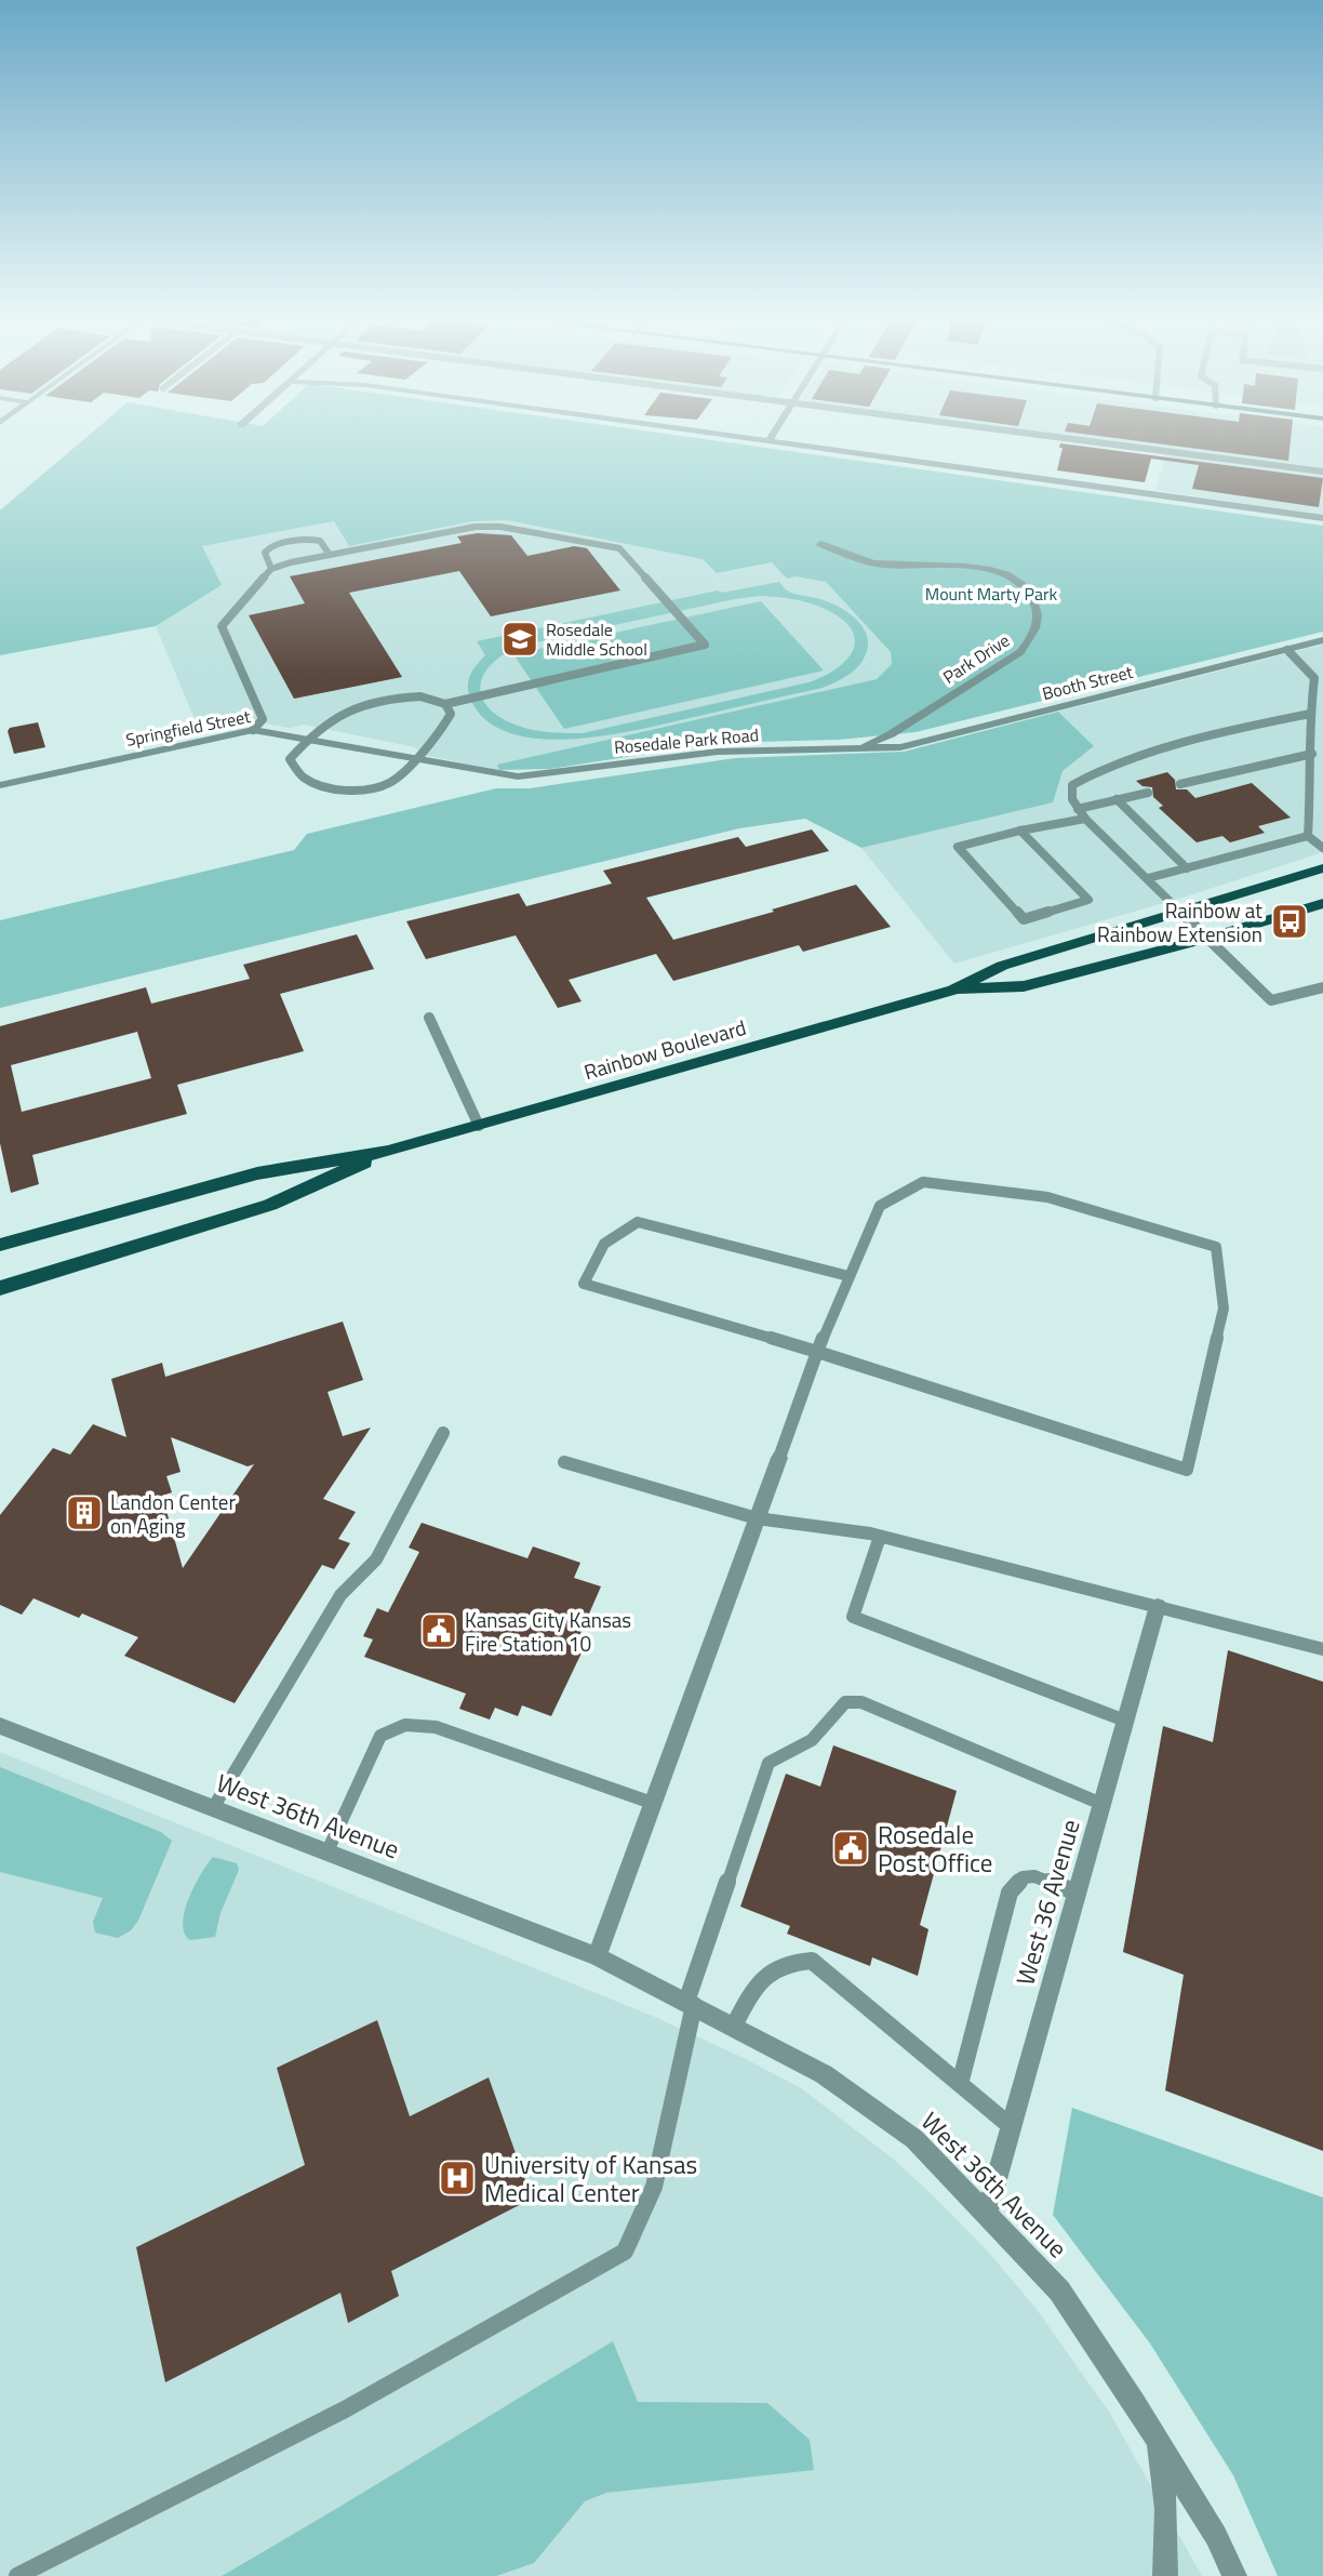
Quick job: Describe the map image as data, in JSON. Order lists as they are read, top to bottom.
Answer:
{
  "streets": {
    "main road": ["Rainbow Boulevard"],
    "street": [
      "Park Drive",
      "Booth Street",
      "Springfield Street",
      "Rosedale Park Road",
      "West 36th Avenue",
      "West 36 Avenue"
    ]
  },
  "crossings": [
    ["Park Drive", "Booth Street"],
    ["Park Drive", "Rosedale Park Road"],
    ["Booth Street", "Rosedale Park Road"],
    ["Springfield Street", "Rosedale Park Road"],
    ["West 36th Avenue", "West 36 Avenue"]
  ],
  "parks": ["Mount Marty Park"],
  "places": {
    "school or university": ["Rosedale Middle School"],
    "bus stop": ["Rainbow at Rainbow Extension"],
    "building": ["Landon Center on Aging"],
    "public building": ["Kansas City Kansas Fire Station 10", "Rosedale Post Office"],
    "hospital": ["University of Kansas Medical Center"]
  }
}
